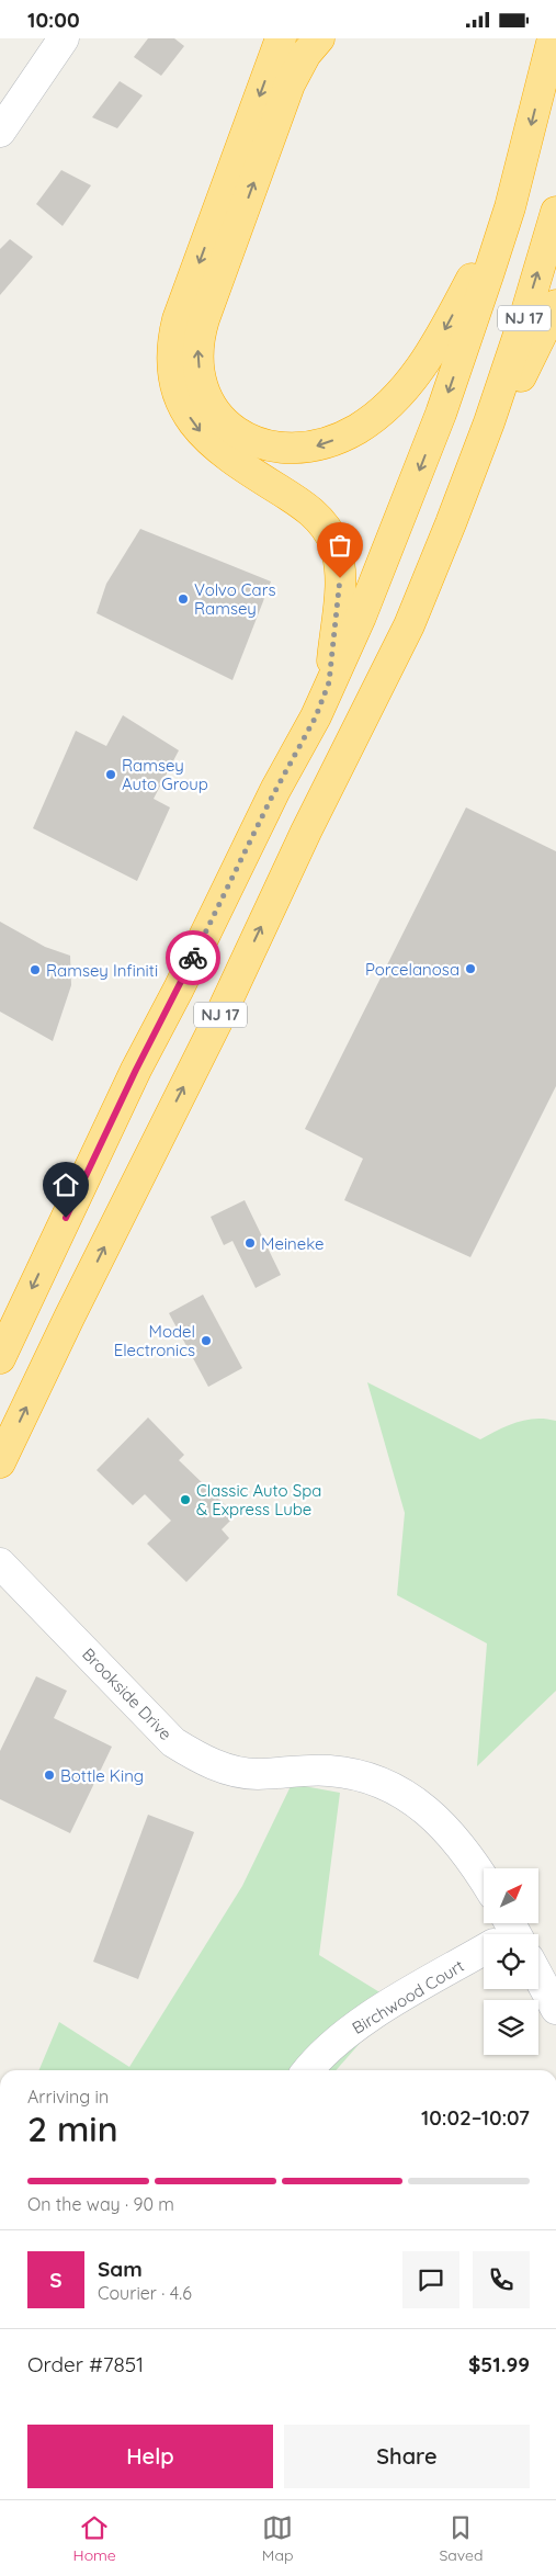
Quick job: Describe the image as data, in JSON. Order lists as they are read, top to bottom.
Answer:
{
  "streets": {
    "highway": ["NJ 17"],
    "street": ["Brookside Drive", "Birchwood Court"]
  },
  "places": [
    "Volvo Cars Ramsey",
    "Ramsey Auto Group",
    "Porcelanosa",
    "Ramsey Infiniti",
    "Meineke",
    "Model Electronics",
    "Classic Auto Spa & Express Lube",
    "Bottle King"
  ],
  "north": "top right",
  "page": {
    "status": "10:00",
    "heading": ["2 min", "Arriving in", "10:02–10:07"],
    "panel": [
      "Sam",
      "Courier · 4.6",
      "Order #7851",
      "$51.99"
    ],
    "bar": "On the way · 90 m",
    "round": "S",
    "buttons": ["Help", "Share"],
    "tabs": ["Home", "Map", "Saved"]
  }
}
